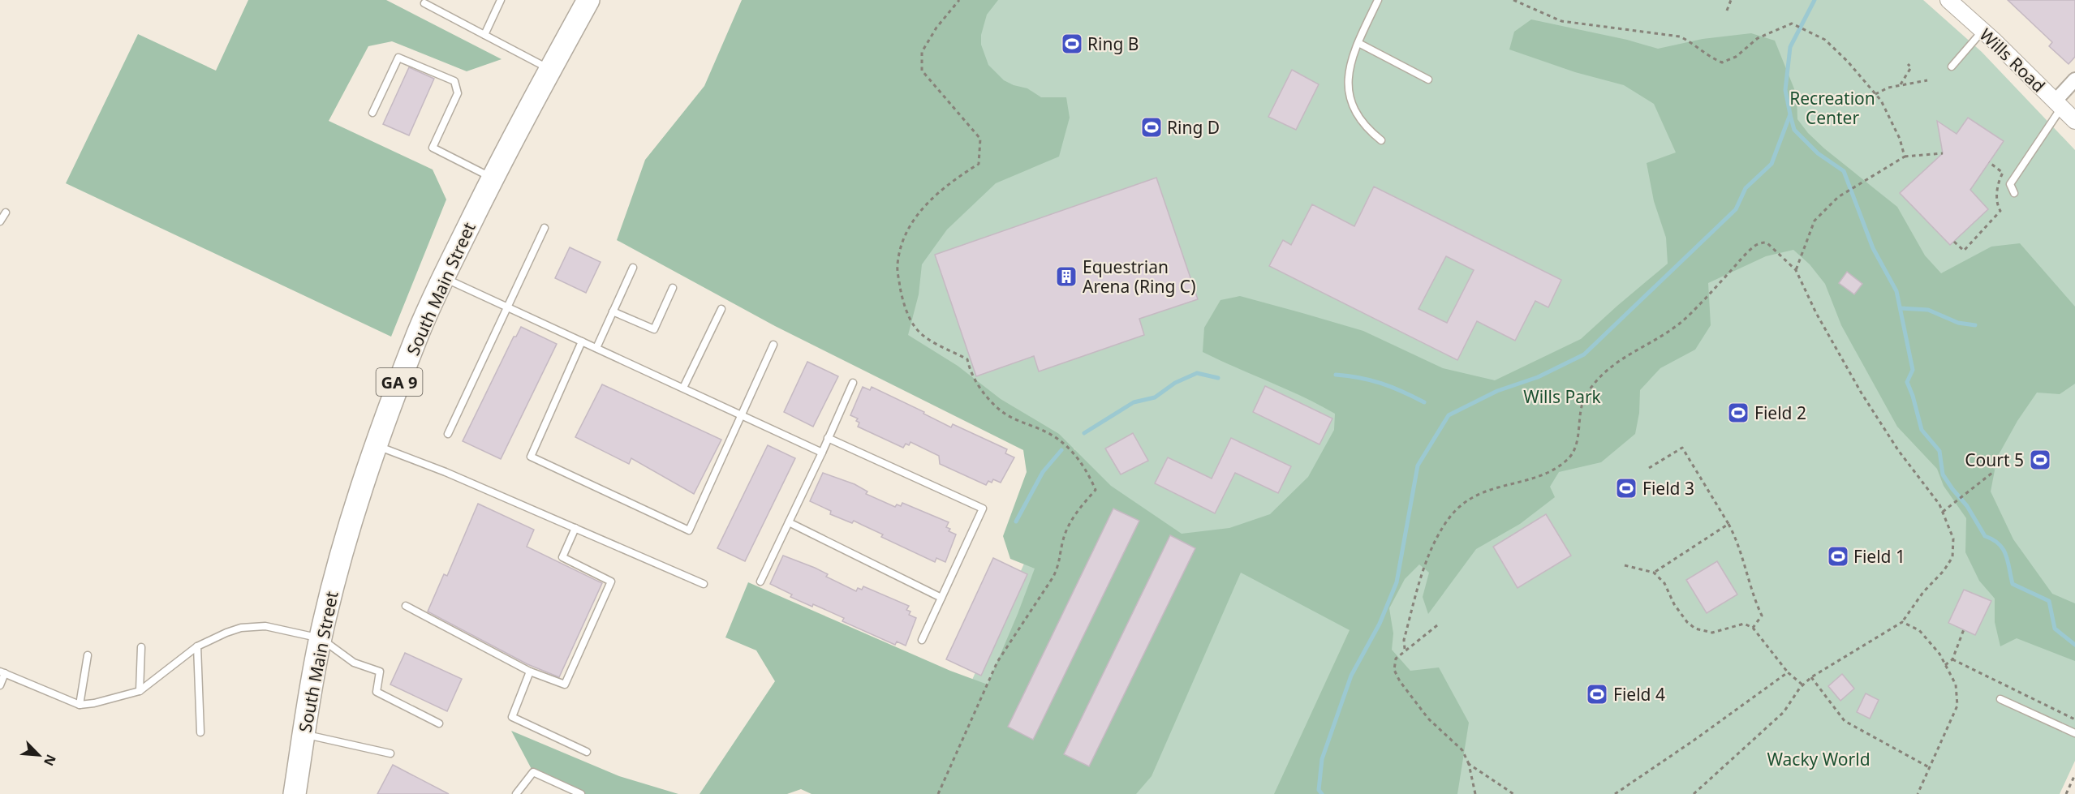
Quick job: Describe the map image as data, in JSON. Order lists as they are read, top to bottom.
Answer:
{
  "streets": {
    "highway": ["South Main Street", "GA 9"],
    "street": ["Wills Road"]
  },
  "parks": ["Recreation Center", "Wills Park", "Wacky World"],
  "places": {
    "sports": [
      "Ring B",
      "Ring D",
      "Field 2",
      "Court 5",
      "Field 3",
      "Field 1",
      "Field 4"
    ],
    "building": ["Equestrian Arena (Ring C)"]
  },
  "north": "bottom right"
}
